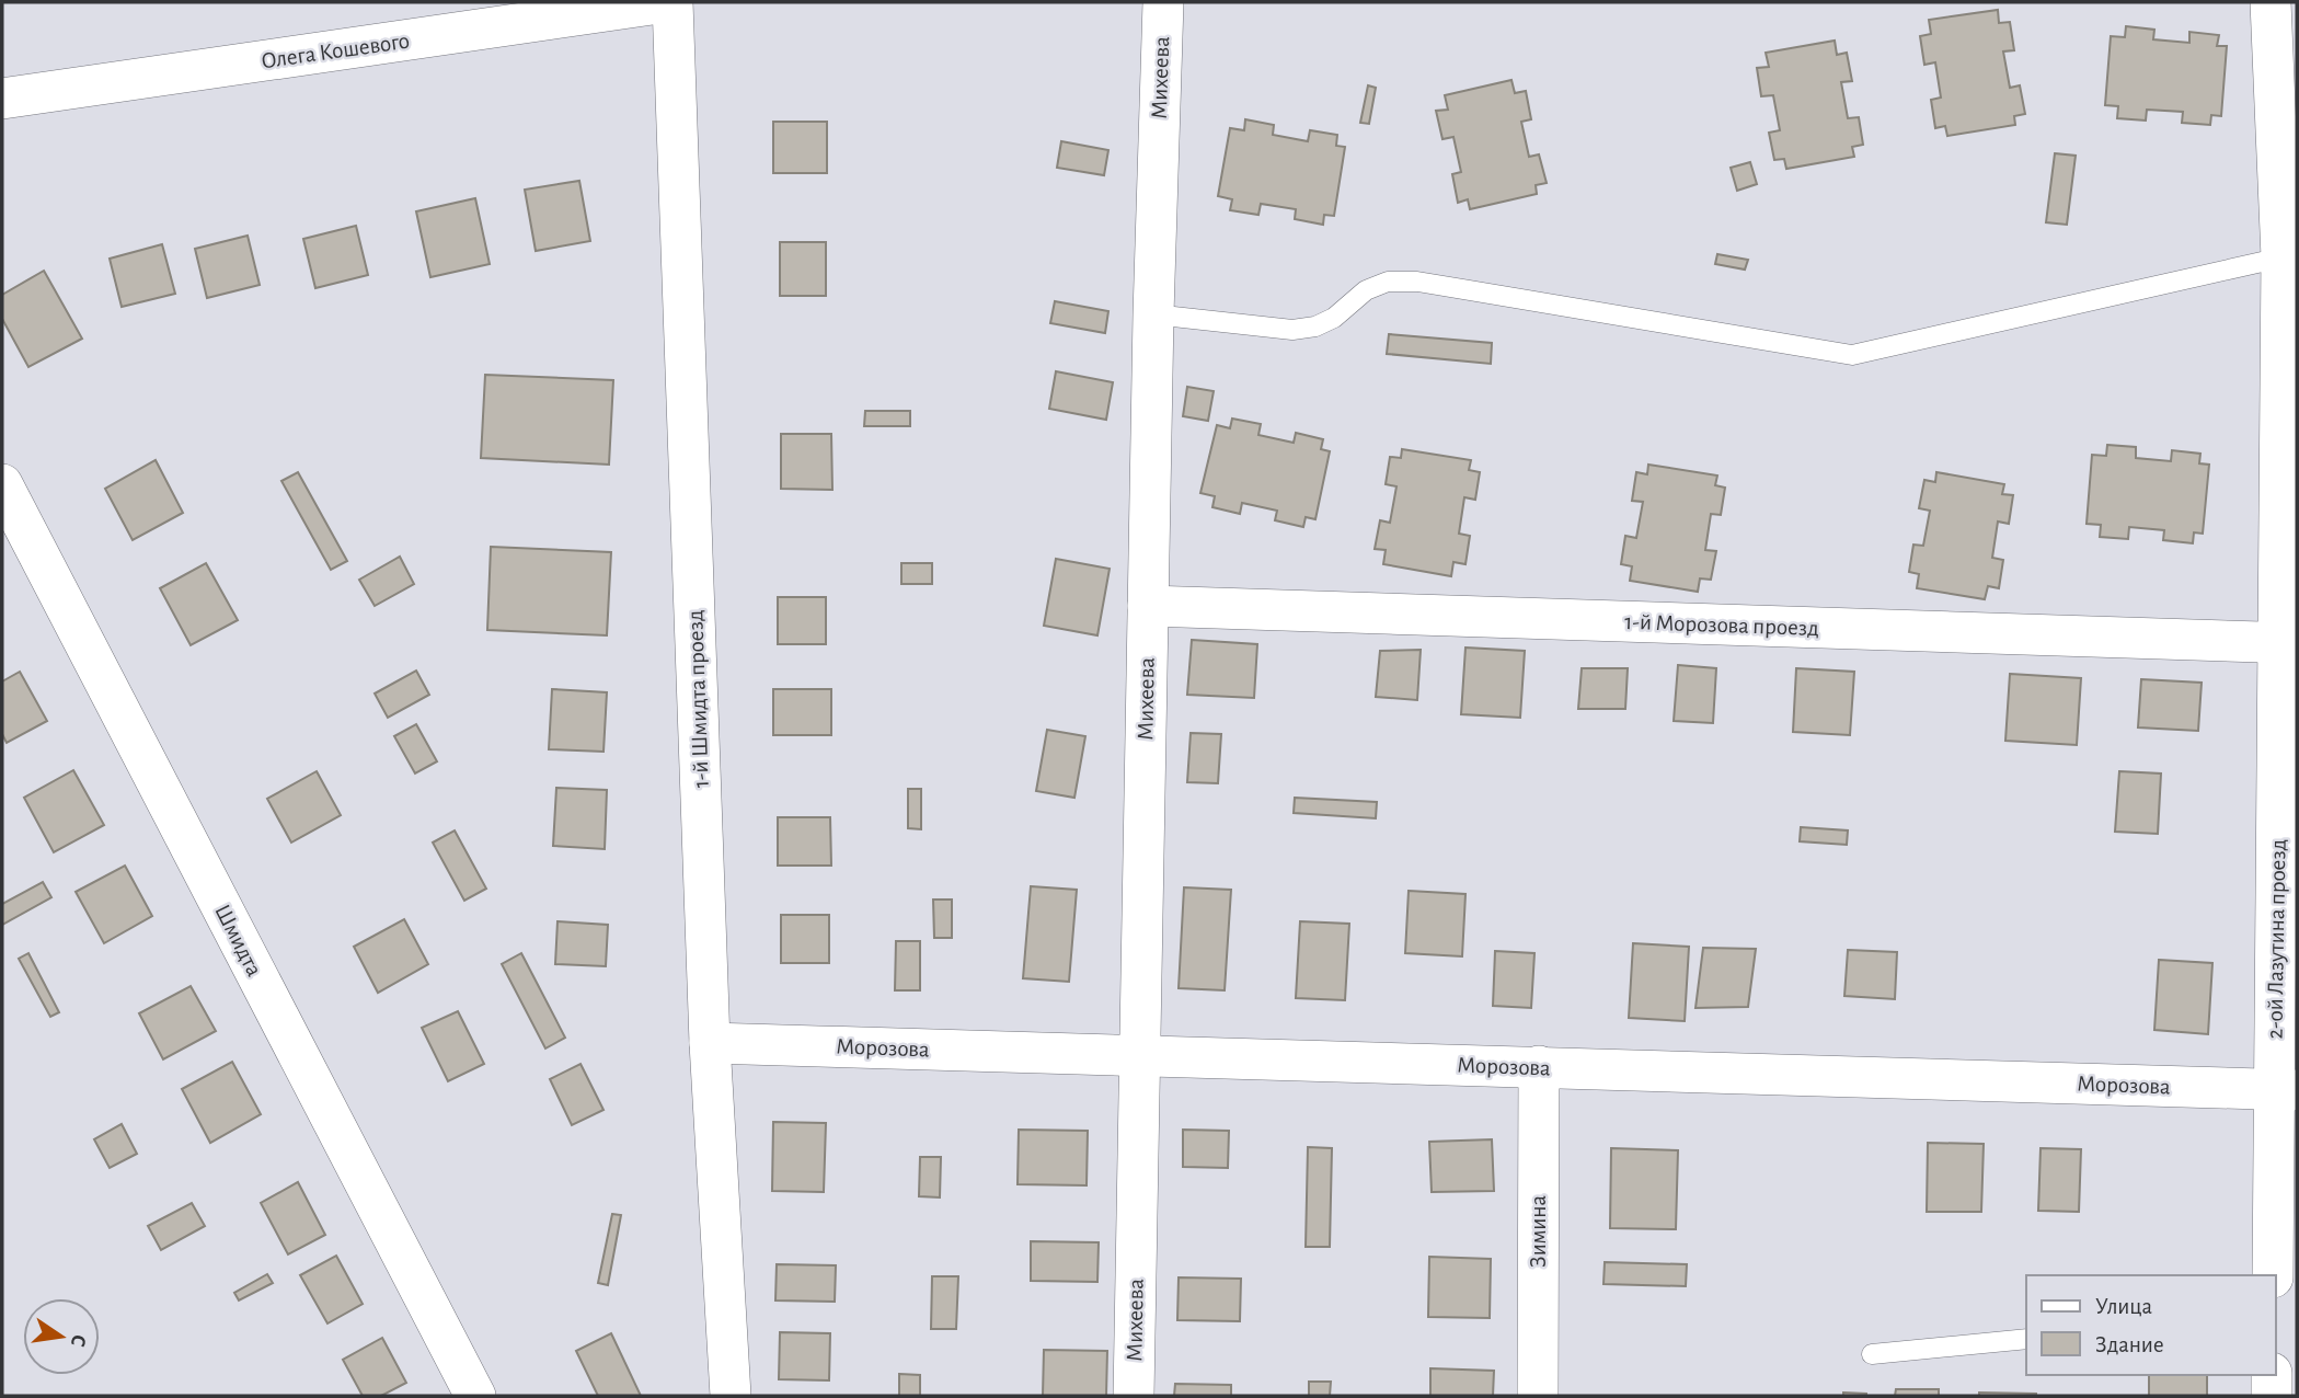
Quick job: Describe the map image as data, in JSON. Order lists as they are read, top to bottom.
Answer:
{
  "streets": {
    "street": [
      "Олега Кошевого",
      "Михеева",
      "1-й Морозова проезд",
      "1-й Шмидта проезд",
      "2-ой Лазутина проезд",
      "Шмидта",
      "Морозова",
      "Зимина"
    ]
  },
  "crossings": [
    ["Олега Кошевого", "1-й Шмидта проезд"],
    ["Михеева", "1-й Морозова проезд"],
    ["Михеева", "Морозова"],
    ["1-й Морозова проезд", "2-ой Лазутина проезд"],
    ["1-й Шмидта проезд", "Морозова"],
    ["2-ой Лазутина проезд", "Морозова"],
    ["Морозова", "Зимина"]
  ],
  "legend": ["Улица", "Здание"],
  "north": "right"
}
